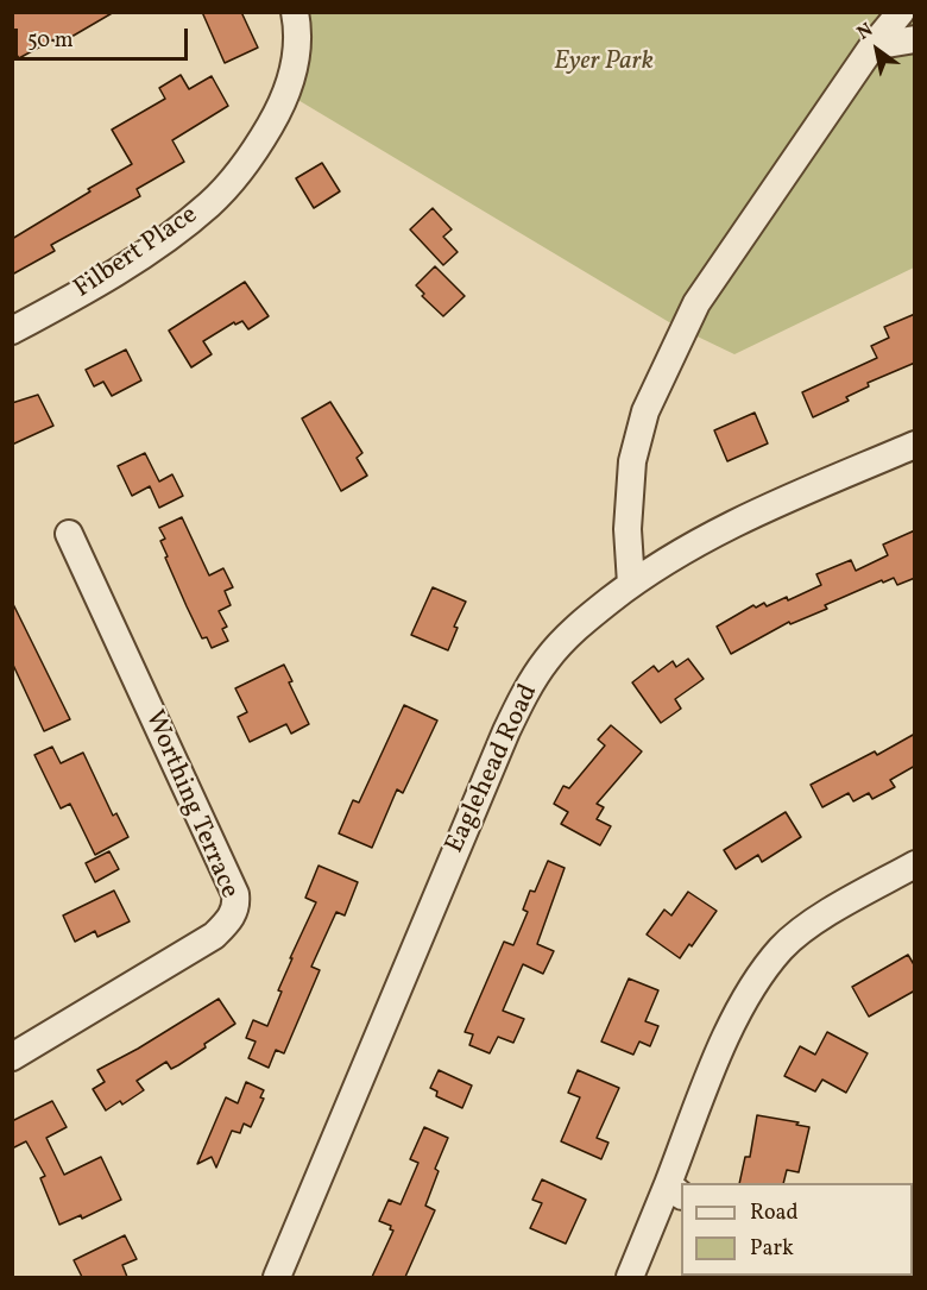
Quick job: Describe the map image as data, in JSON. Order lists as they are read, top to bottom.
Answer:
{
  "streets": {
    "street": ["Filbert Place", "Eaglehead Road", "Worthing Terrace"]
  },
  "parks": ["Eyer Park"],
  "legend": ["Road", "Park"],
  "scale_bar": "50 m",
  "north": "top left"
}
